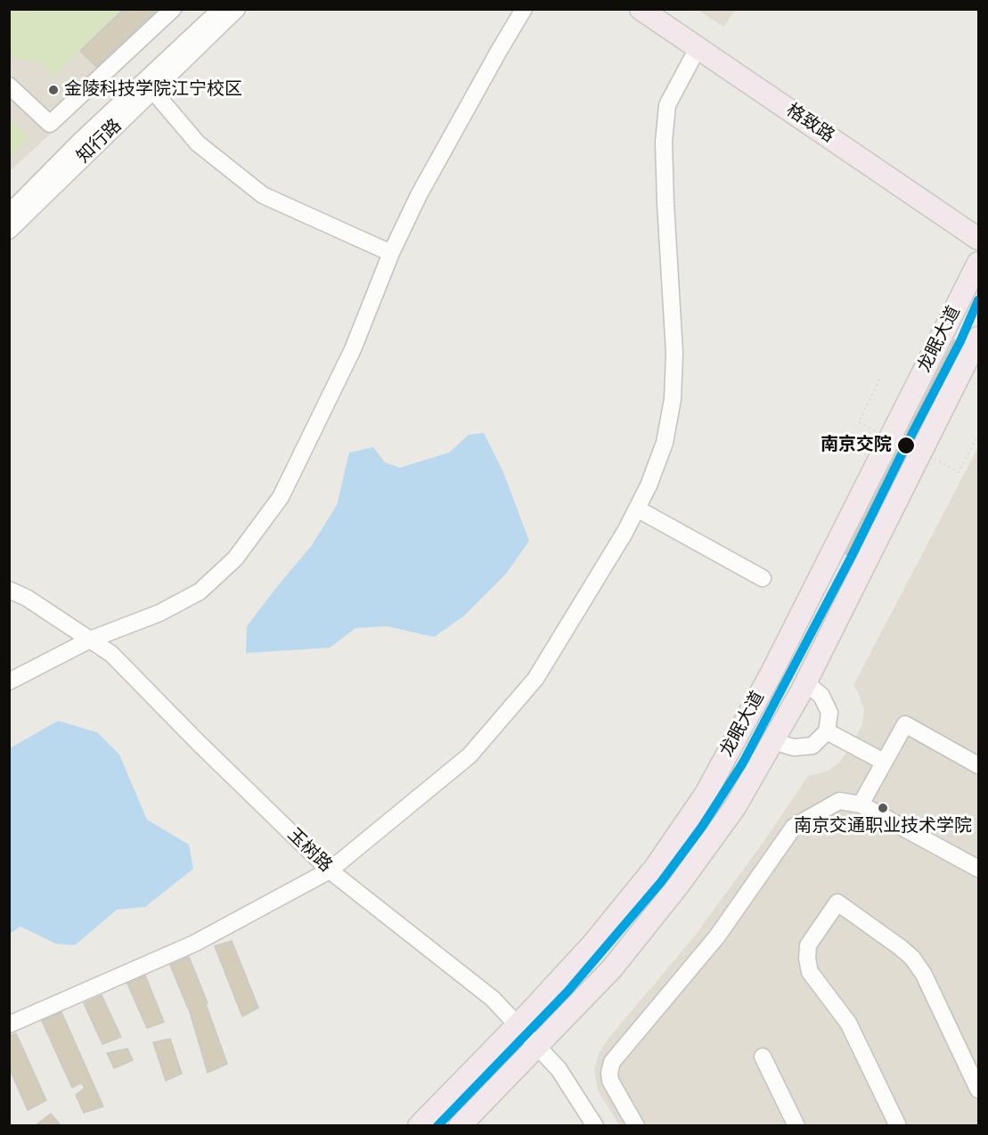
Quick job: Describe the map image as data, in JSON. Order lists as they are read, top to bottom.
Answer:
{
  "streets": {
    "main road": ["格致路", "龙眠大道"],
    "street": ["知行路", "玉树路"]
  },
  "crossings": [
    ["龙眠大道", "玉树路"]
  ],
  "places": ["金陵科技学院江宁校区", "南京交院", "南京交通职业技术学院"]
}
